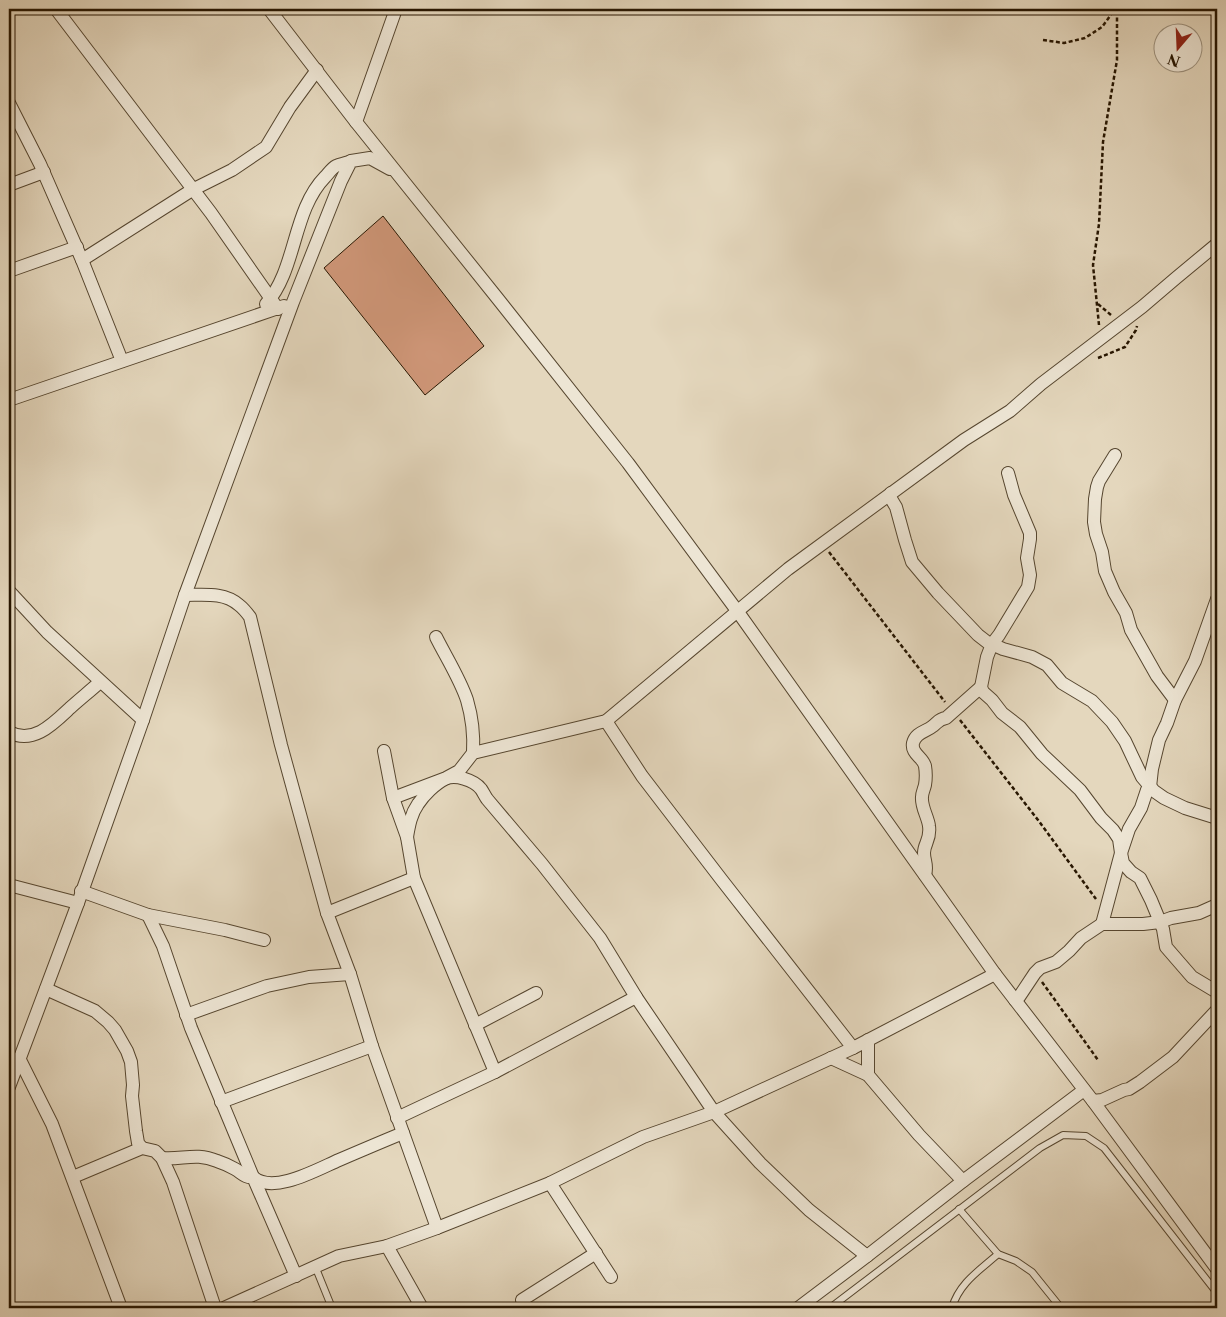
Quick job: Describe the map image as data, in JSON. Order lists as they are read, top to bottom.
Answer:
{
  "north": "bottom"
}
